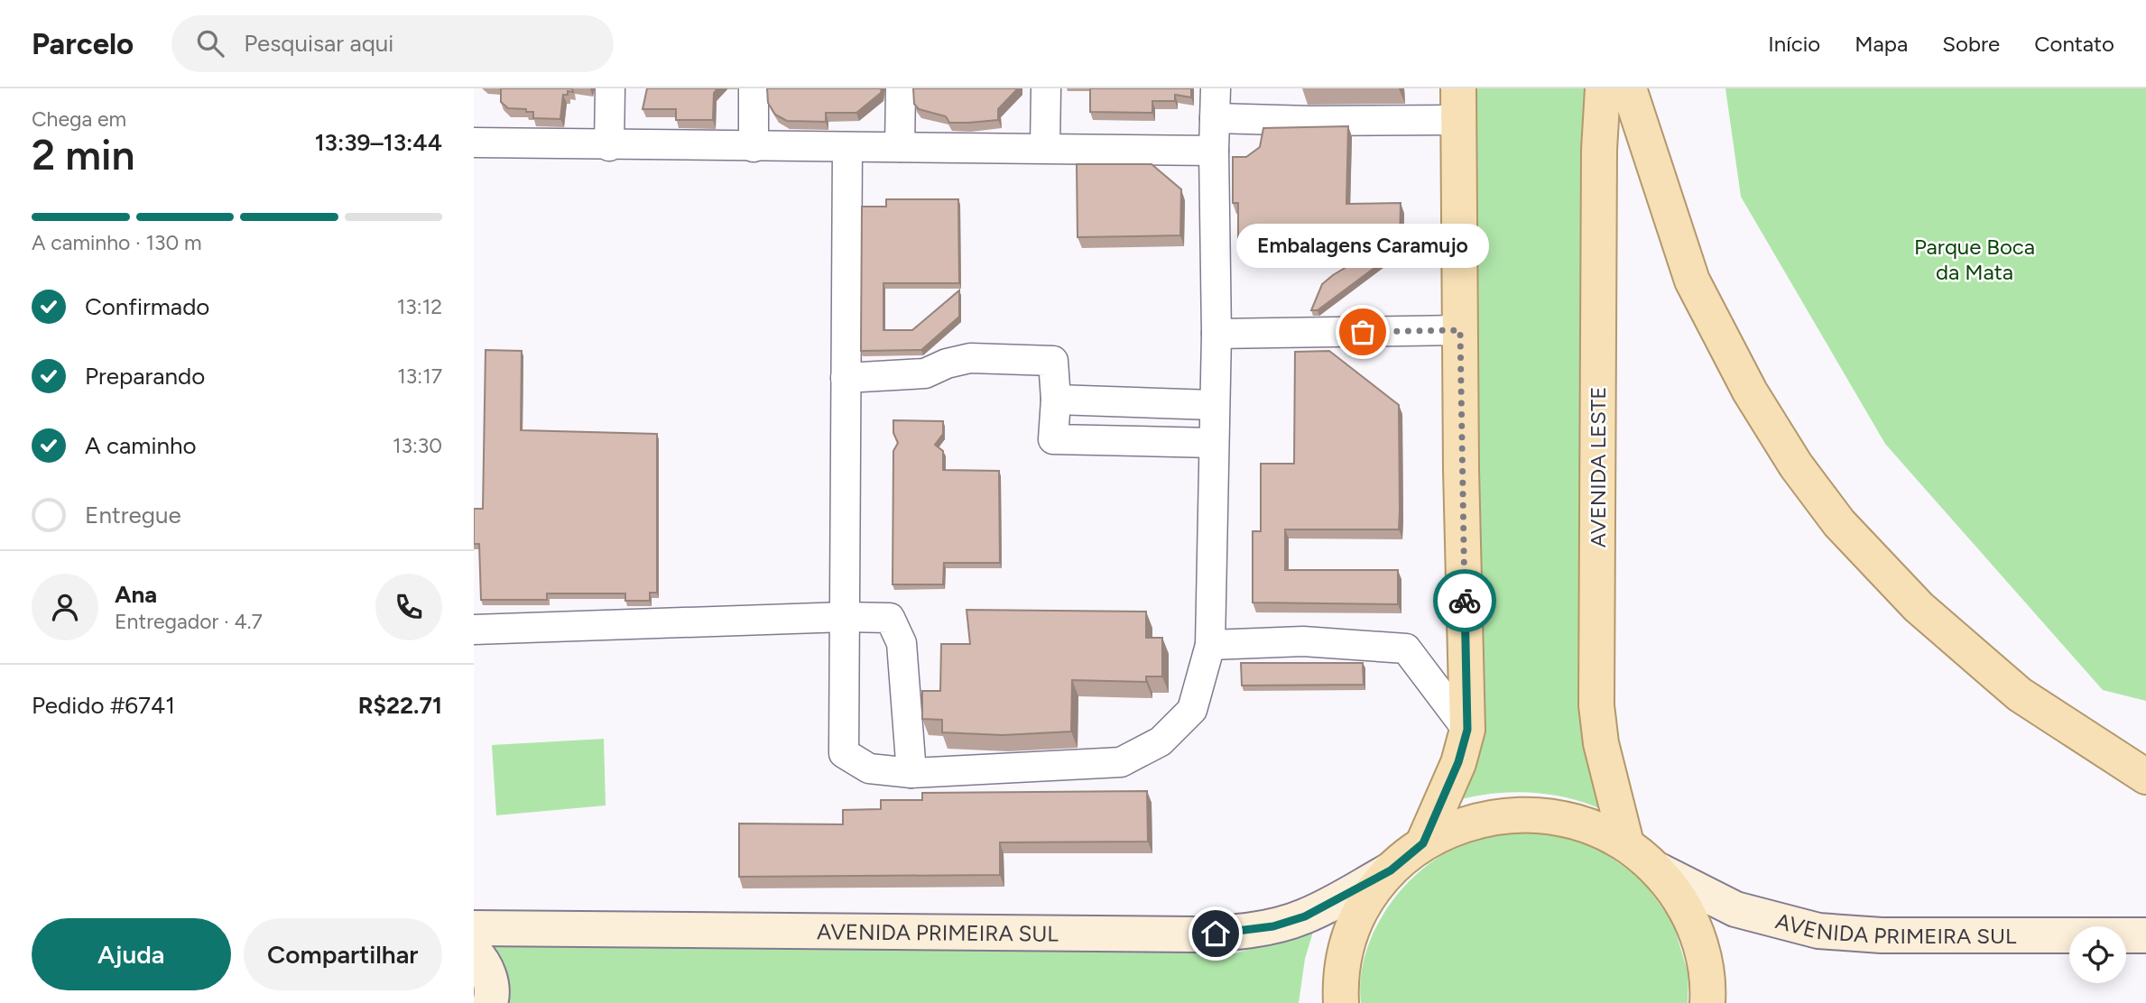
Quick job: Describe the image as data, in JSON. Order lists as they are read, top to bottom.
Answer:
{
  "streets": {
    "main road": ["AVENIDA LESTE", "AVENIDA PRIMEIRA SUL"]
  },
  "parks": ["Parque Boca da Mata"],
  "places": ["Embalagens Caramujo"],
  "page": {
    "header": "Parcelo",
    "search": "Pesquisar aqui",
    "nav": [
      "Início",
      "Mapa",
      "Sobre",
      "Contato"
    ],
    "heading": ["2 min", "Chega em", "13:39–13:44"],
    "panel": [
      "Ana",
      "Entregador · 4.7",
      "Pedido #6741",
      "R$22.71"
    ],
    "bar": "A caminho · 130 m",
    "bubble": "Embalagens Caramujo",
    "list": [
      ["Confirmado", "13:12"],
      ["Preparando", "13:17"],
      ["A caminho", "13:30"],
      "Entregue"
    ],
    "buttons": ["Ajuda", "Compartilhar"]
  }
}
